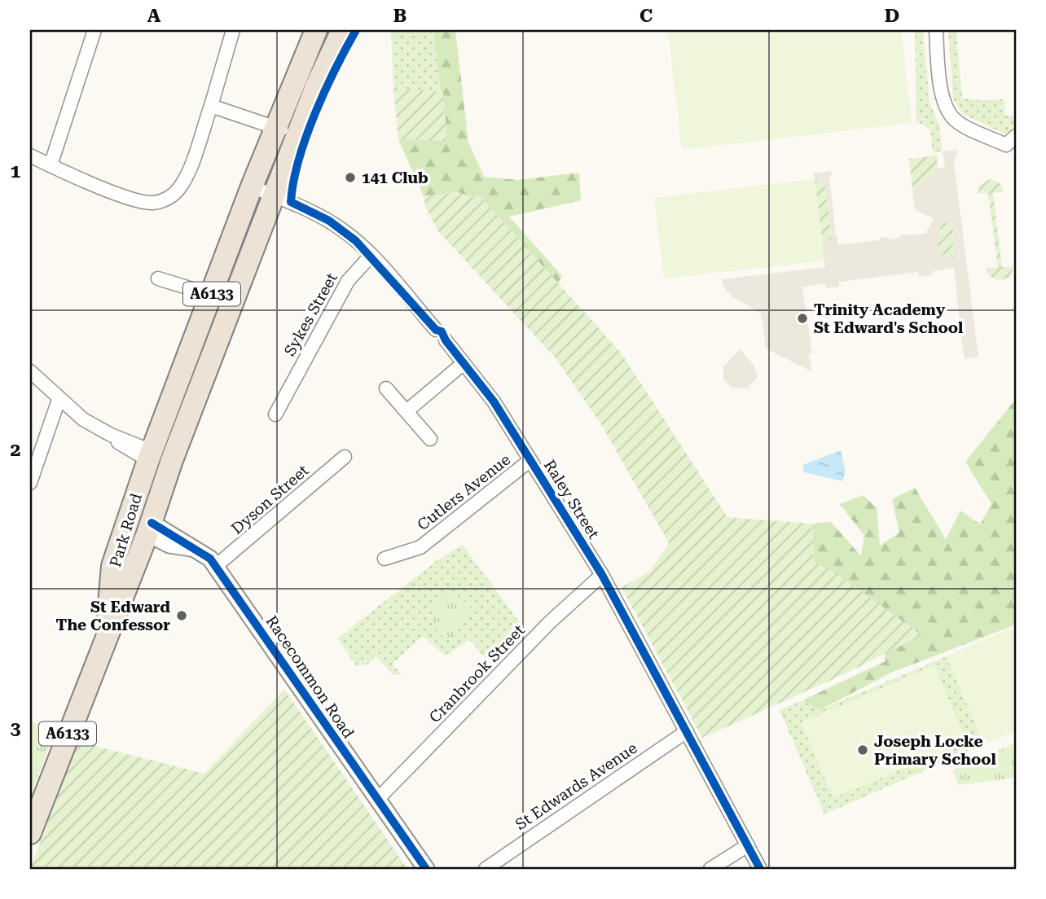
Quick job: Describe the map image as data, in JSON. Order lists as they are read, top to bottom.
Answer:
{
  "streets": {
    "highway": ["A6133", "Park Road"],
    "street": [
      "Sykes Street",
      "Cutlers Avenue",
      "Dyson Street",
      "Raley Street",
      "Cranbrook Street",
      "Racecommon Road",
      "St Edwards Avenue"
    ]
  },
  "crossings": [
    ["A6133", "Park Road"],
    ["Cutlers Avenue", "Raley Street"],
    ["Dyson Street", "Racecommon Road"],
    ["Raley Street", "Cranbrook Street"],
    ["Raley Street", "St Edwards Avenue"],
    ["Park Road", "Racecommon Road"],
    ["Cranbrook Street", "Racecommon Road"]
  ],
  "places": [
    "141 Club",
    "Trinity Academy St Edward's School",
    "St Edward The Confessor",
    "Joseph Locke Primary School"
  ],
  "grid": {
    "columns": [
      "A",
      "B",
      "C",
      "D"
    ],
    "rows": ["1", "2", "3"]
  }
}
